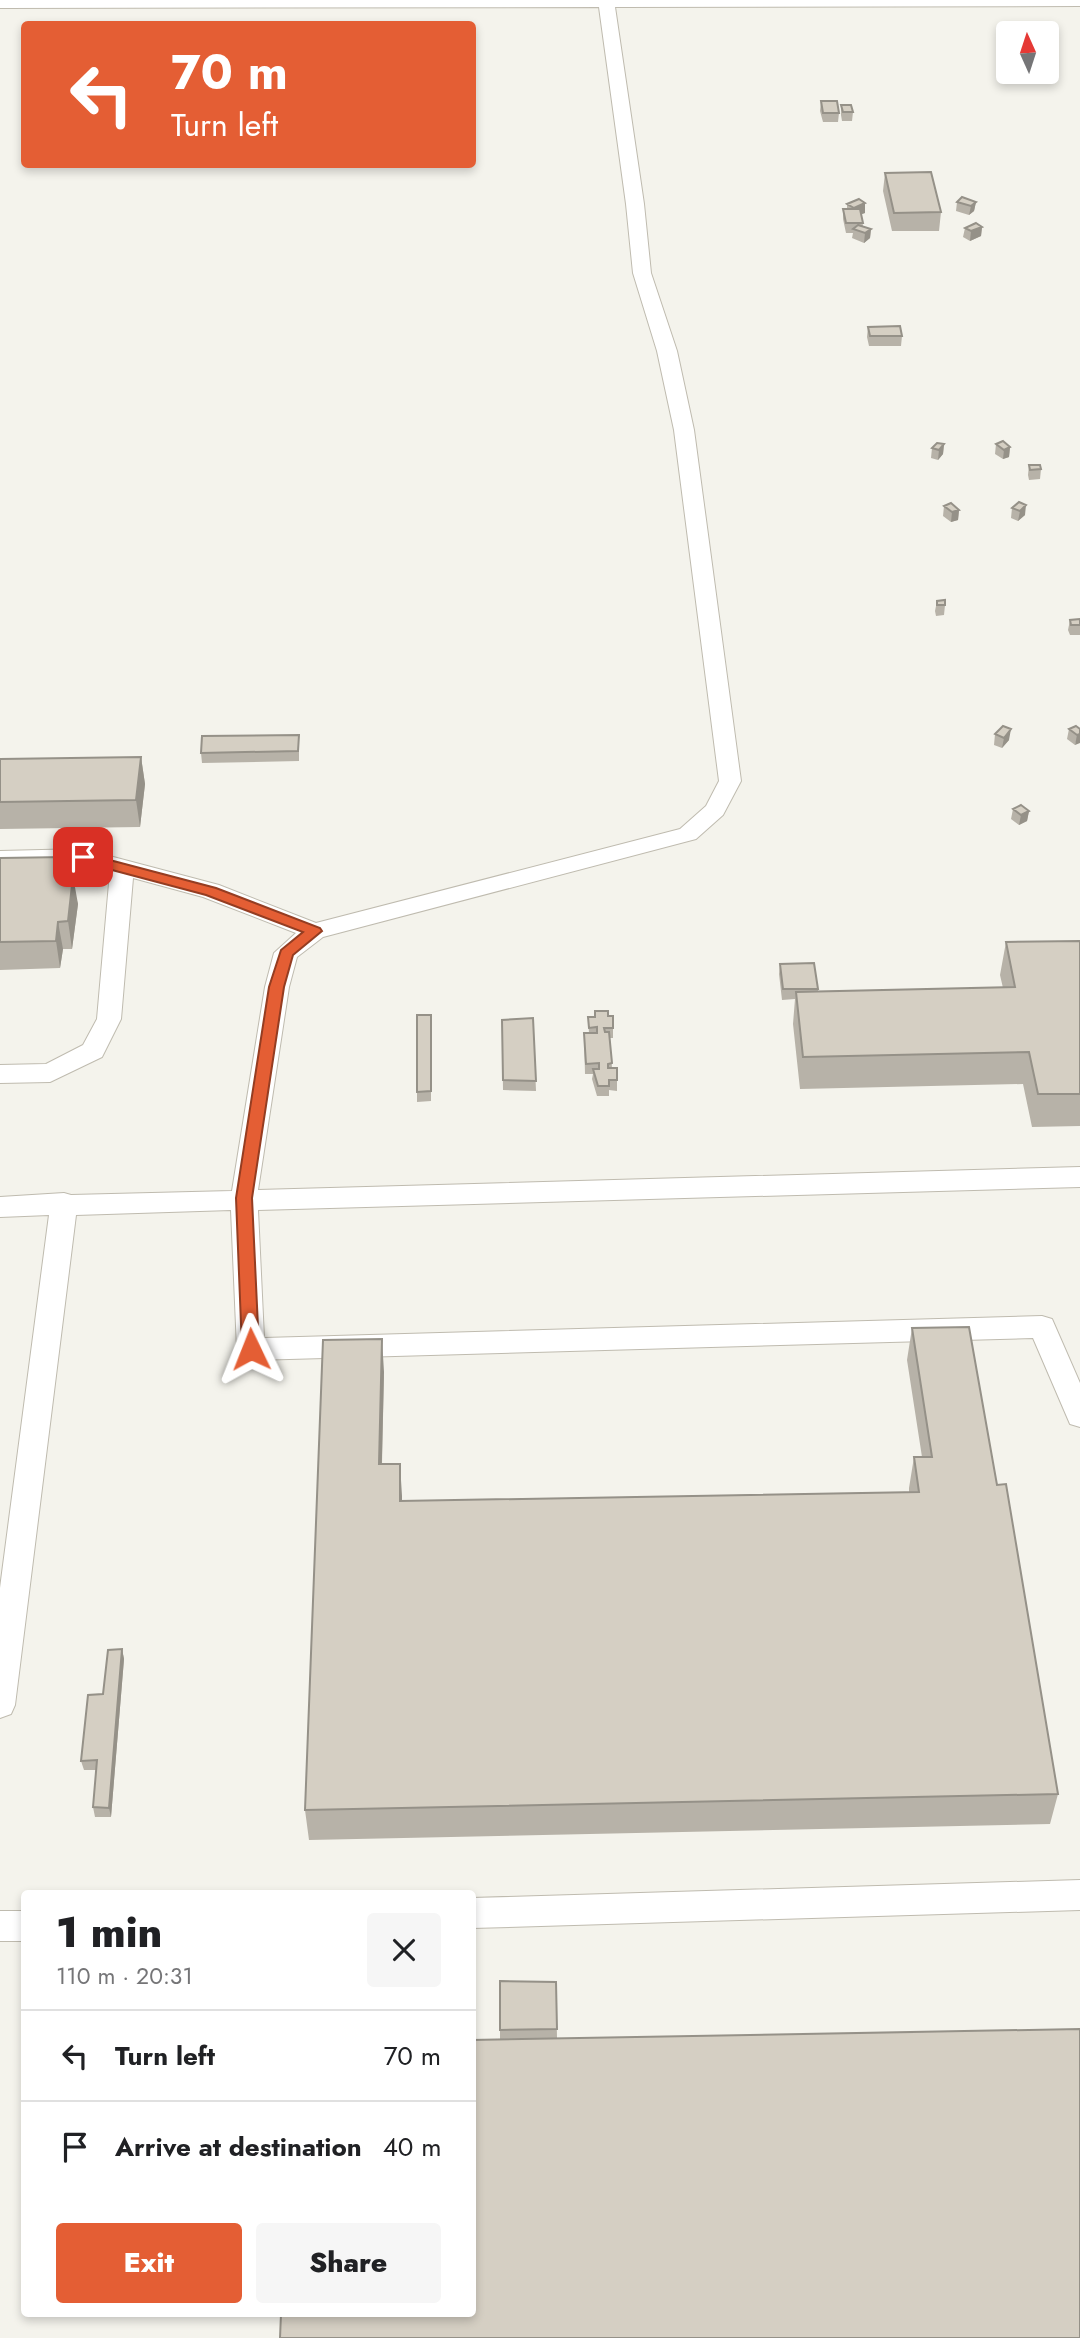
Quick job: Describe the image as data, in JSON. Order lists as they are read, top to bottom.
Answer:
{
  "north": "top",
  "page": {
    "turn": ["70 m", "Turn left"],
    "heading": ["1 min", "110 m · 20:31"],
    "list": [
      {
        "name": "Turn left",
        "value": "70 m"
      },
      {
        "name": "Arrive at destination",
        "value": "40 m"
      }
    ],
    "buttons": ["Exit", "Share"]
  }
}
